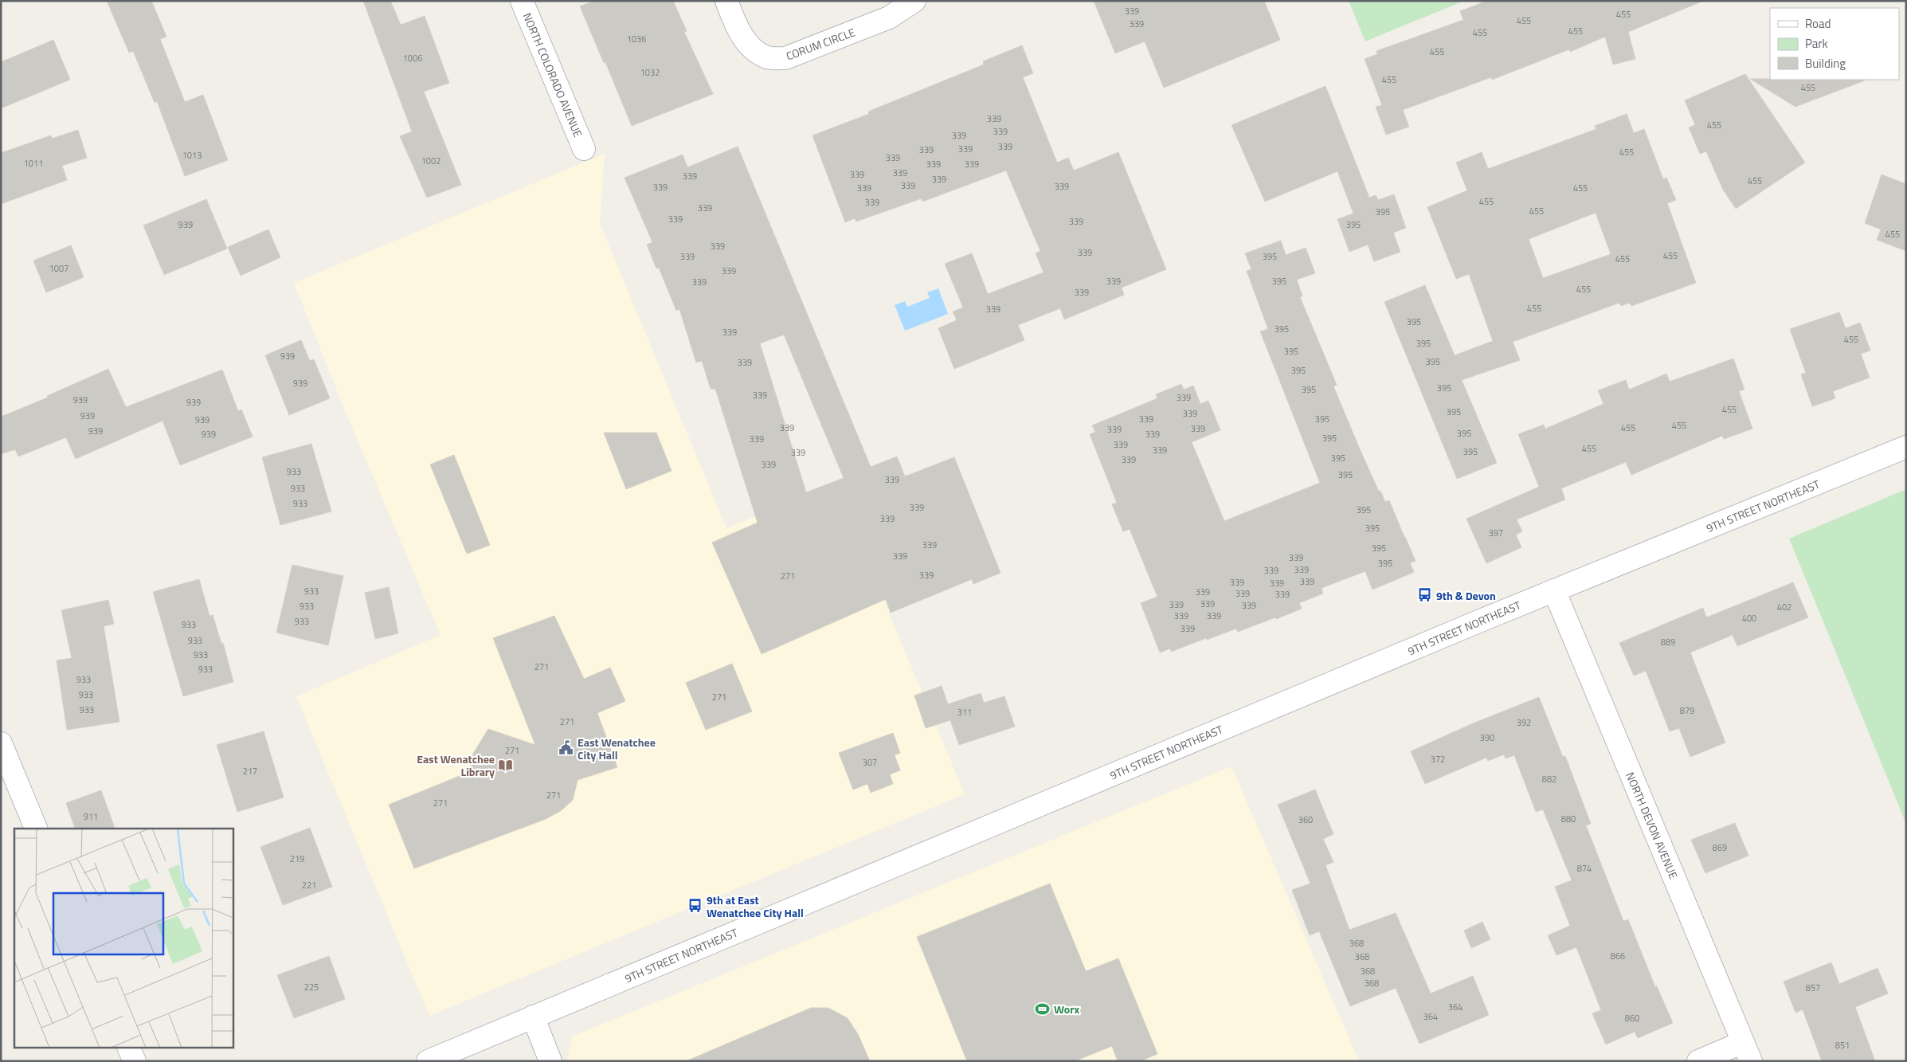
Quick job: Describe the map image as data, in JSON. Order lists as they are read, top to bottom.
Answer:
{
  "streets": {
    "main road": [
      "CORUM CIRCLE",
      "NORTH COLORADO AVENUE",
      "9TH STREET NORTHEAST",
      "NORTH DEVON AVENUE"
    ]
  },
  "crossings": [
    ["9TH STREET NORTHEAST", "NORTH DEVON AVENUE"]
  ],
  "places": {
    "bus stop": ["9th & Devon", "9th at East Wenatchee City Hall"],
    "public building": ["East Wenatchee City Hall"],
    "library": ["East Wenatchee Library"],
    "sports": ["Worx"]
  },
  "house_numbers": [
    "339",
    "455",
    "455",
    "339",
    "455",
    "455",
    "1036",
    "455",
    "1006",
    "1032",
    "455",
    "455",
    "339",
    "455",
    "339",
    "339",
    "339",
    "339",
    "339",
    "455",
    "1013",
    "339",
    "1002",
    "1011",
    "339",
    "339",
    "339",
    "339",
    "339",
    "339",
    "455",
    "339",
    "339",
    "339",
    "339",
    "455",
    "455",
    "339",
    "339",
    "455",
    "395",
    "339",
    "339",
    "939",
    "395",
    "455",
    "339",
    "339",
    "455",
    "339",
    "395",
    "455",
    "1007",
    "339",
    "339",
    "395",
    "339",
    "455",
    "339",
    "455",
    "339",
    "395",
    "395",
    "339",
    "455",
    "395",
    "395",
    "939",
    "395",
    "339",
    "395",
    "939",
    "395",
    "395",
    "339",
    "339",
    "939",
    "939",
    "455",
    "395",
    "339",
    "939",
    "339",
    "395",
    "939",
    "455",
    "339",
    "455",
    "339",
    "339",
    "939",
    "395",
    "939",
    "339",
    "395",
    "339",
    "339",
    "455",
    "339",
    "395",
    "339",
    "395",
    "339",
    "339",
    "933",
    "395",
    "339",
    "933",
    "933",
    "339",
    "395",
    "339",
    "395",
    "397",
    "339",
    "395",
    "339",
    "339",
    "395",
    "339",
    "339",
    "339",
    "271",
    "339",
    "339",
    "339",
    "933",
    "339",
    "339",
    "339",
    "339",
    "339",
    "339",
    "933",
    "402",
    "339",
    "339",
    "400",
    "933",
    "933",
    "339",
    "933",
    "889",
    "933",
    "271",
    "933",
    "933",
    "933",
    "271",
    "933",
    "879",
    "311",
    "271",
    "392",
    "390",
    "271",
    "372",
    "307",
    "217",
    "882",
    "271",
    "271",
    "911",
    "880",
    "360",
    "869",
    "219",
    "874",
    "221",
    "368",
    "866",
    "368",
    "368",
    "368",
    "225",
    "857",
    "364",
    "364",
    "860",
    "851"
  ],
  "legend": ["Road", "Park", "Building"]
}
